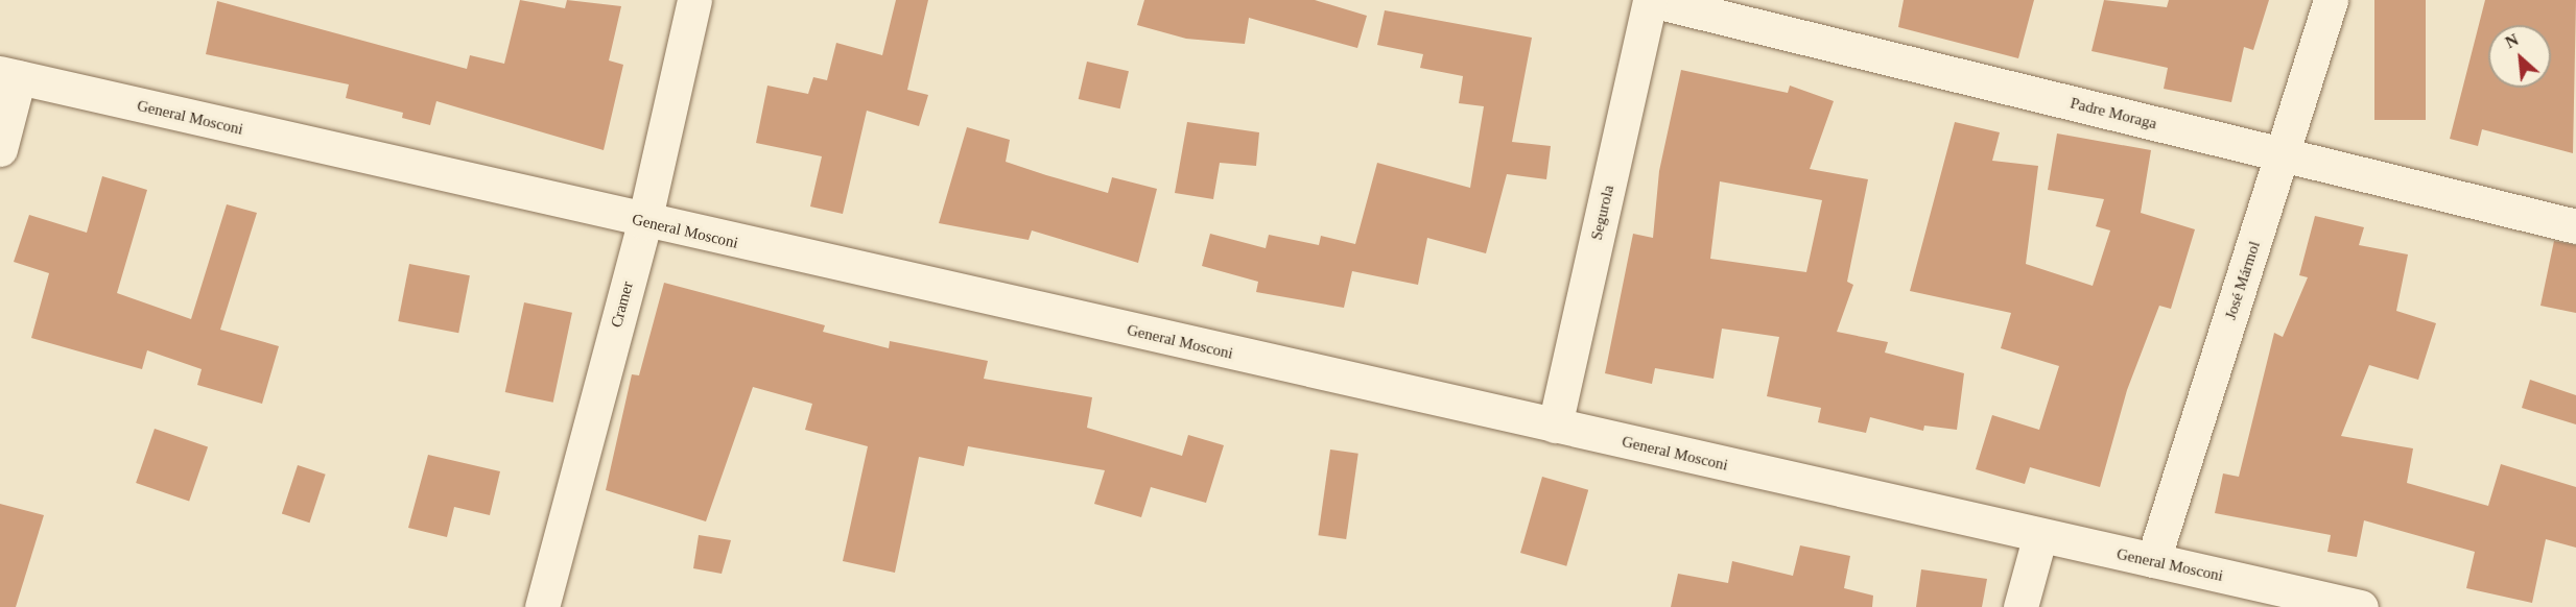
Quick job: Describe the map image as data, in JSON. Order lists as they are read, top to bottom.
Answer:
{
  "streets": {
    "street": [
      "Padre Moraga",
      "General Mosconi",
      "Segurola",
      "José Mármol",
      "Cramer"
    ]
  },
  "crossings": [
    ["Padre Moraga", "Segurola"],
    ["Padre Moraga", "José Mármol"],
    ["General Mosconi", "Segurola"],
    ["General Mosconi", "José Mármol"],
    ["General Mosconi", "Cramer"]
  ],
  "north": "top left"
}
